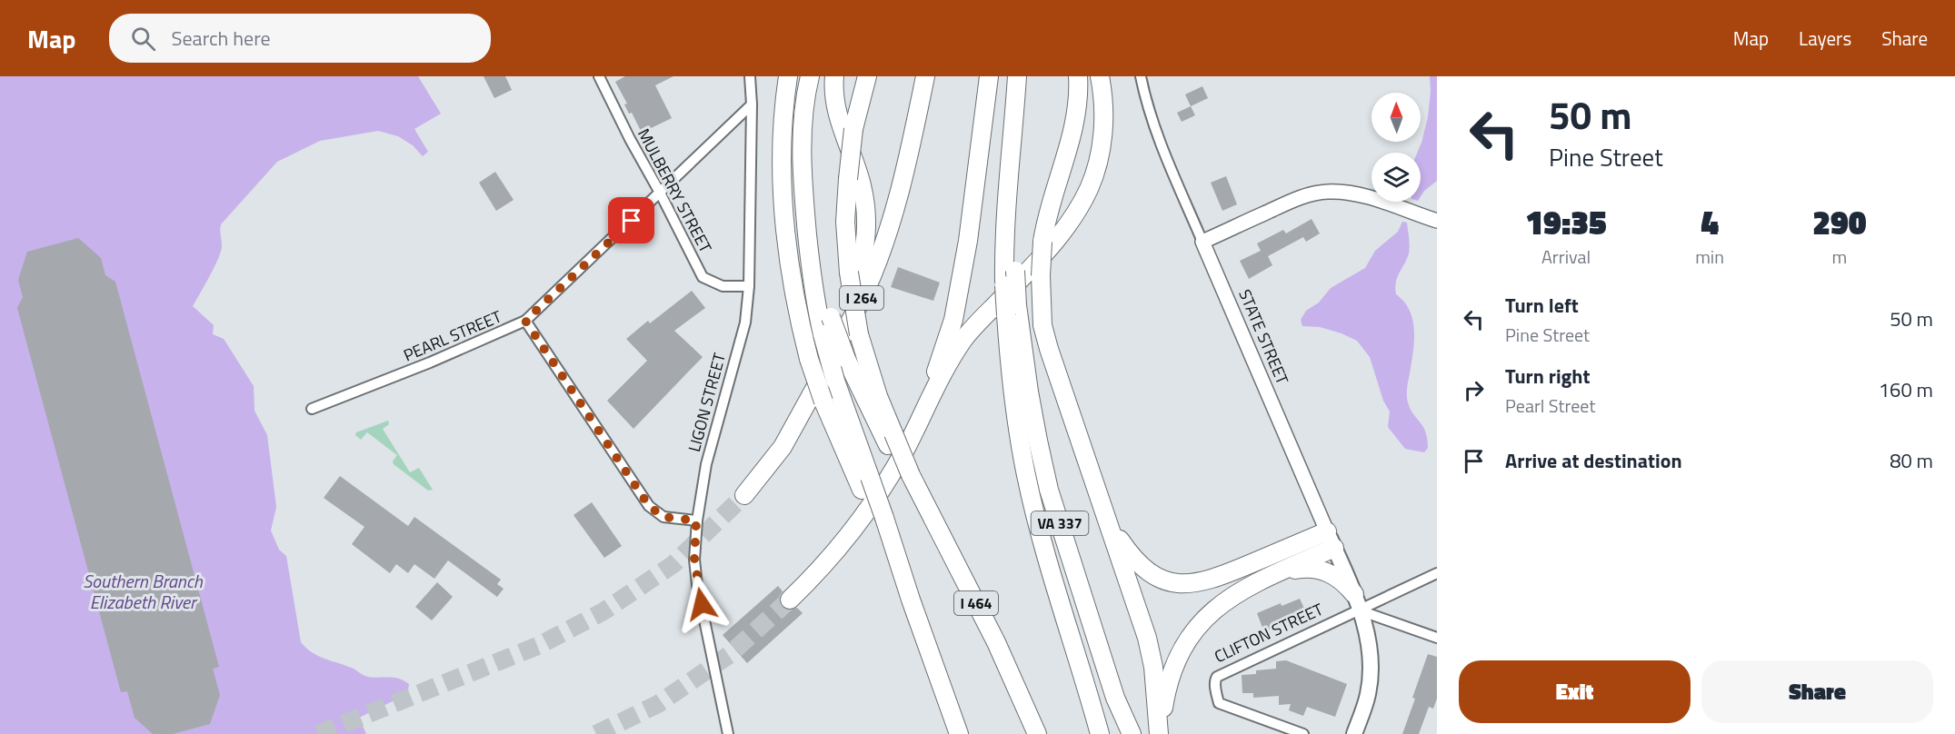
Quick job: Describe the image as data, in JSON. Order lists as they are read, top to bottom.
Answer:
{
  "streets": {
    "highway": ["I 264", "VA 337", "I 464"],
    "main road": ["STATE STREET"],
    "street": [
      "MULBERRY STREET",
      "PEARL STREET",
      "LIGON STREET",
      "CLIFTON STREET"
    ]
  },
  "crossings": [
    ["MULBERRY STREET", "PEARL STREET"],
    ["MULBERRY STREET", "LIGON STREET"],
    ["PEARL STREET", "LIGON STREET"],
    ["STATE STREET", "CLIFTON STREET"]
  ],
  "water": ["Southern Branch Elizabeth River"],
  "north": "top",
  "page": {
    "header": "Map",
    "search": "Search here",
    "nav": ["Map", "Layers", "Share"],
    "turn": ["50 m", "Pine Street"],
    "eta": [
      "19:35",
      "Arrival",
      "4",
      "min",
      "290",
      "m"
    ],
    "list": [
      {
        "name": "Turn left",
        "note": "Pine Street",
        "value": "50 m"
      },
      {
        "name": "Turn right",
        "note": "Pearl Street",
        "value": "160 m"
      },
      {
        "name": "Arrive at destination",
        "value": "80 m"
      }
    ],
    "buttons": ["Exit", "Share"]
  }
}
